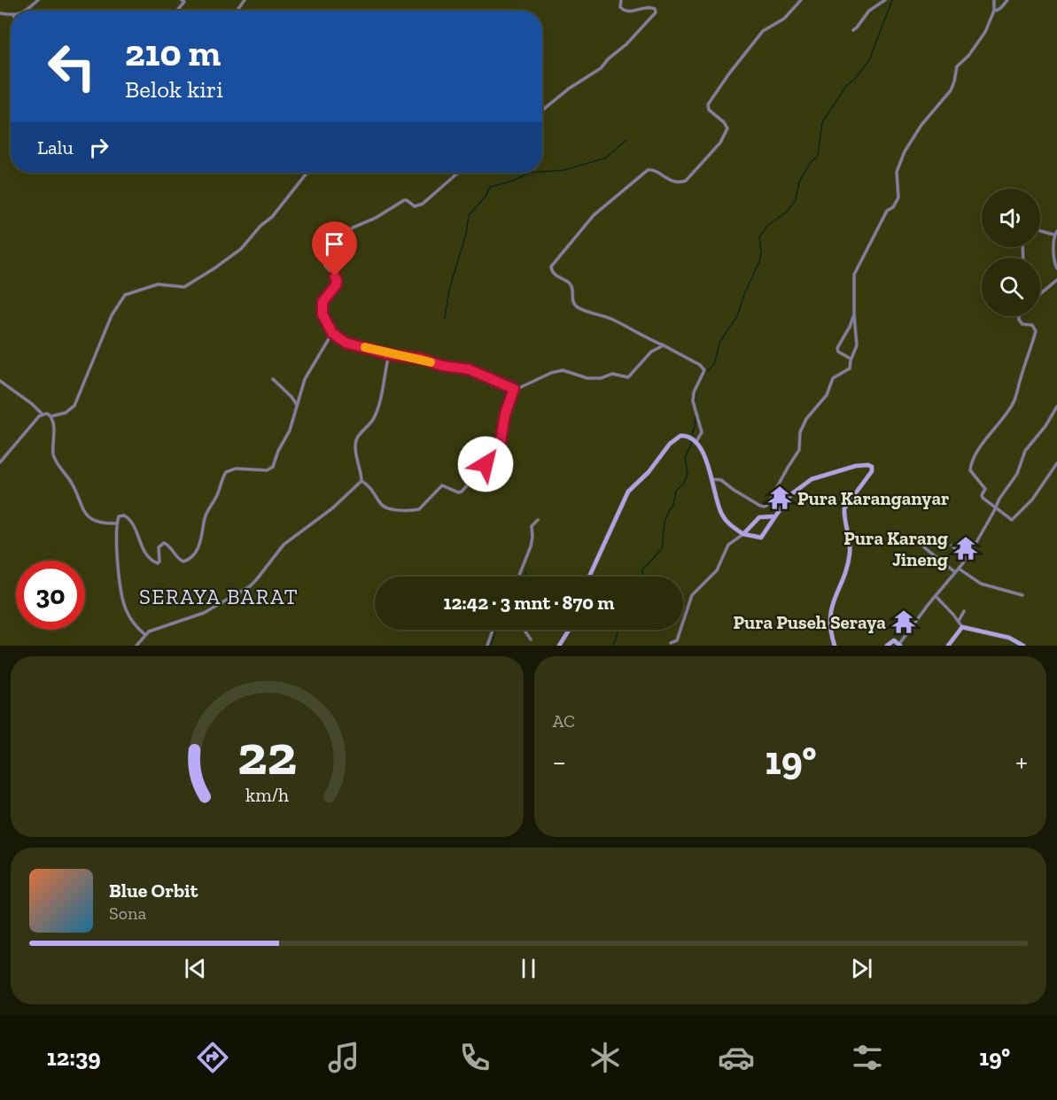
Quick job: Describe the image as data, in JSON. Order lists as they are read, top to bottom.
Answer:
{
  "districts": ["SERAYA BARAT"],
  "places": {
    "temple": ["Pura Karanganyar", "Pura Karang Jineng", "Pura Puseh Seraya"]
  },
  "page": {
    "turn": ["210 m", "Belok kiri"],
    "then": "Lalu",
    "limit": "30",
    "trip": "12:42 · 3 mnt · 870 m",
    "tile": "AC",
    "heat": ["−", "19°", "+"],
    "song": ["Blue Orbit", "Sona"],
    "tabs": ["12:39", "19°"],
    "gauge": ["22", "km/h"]
  }
}
